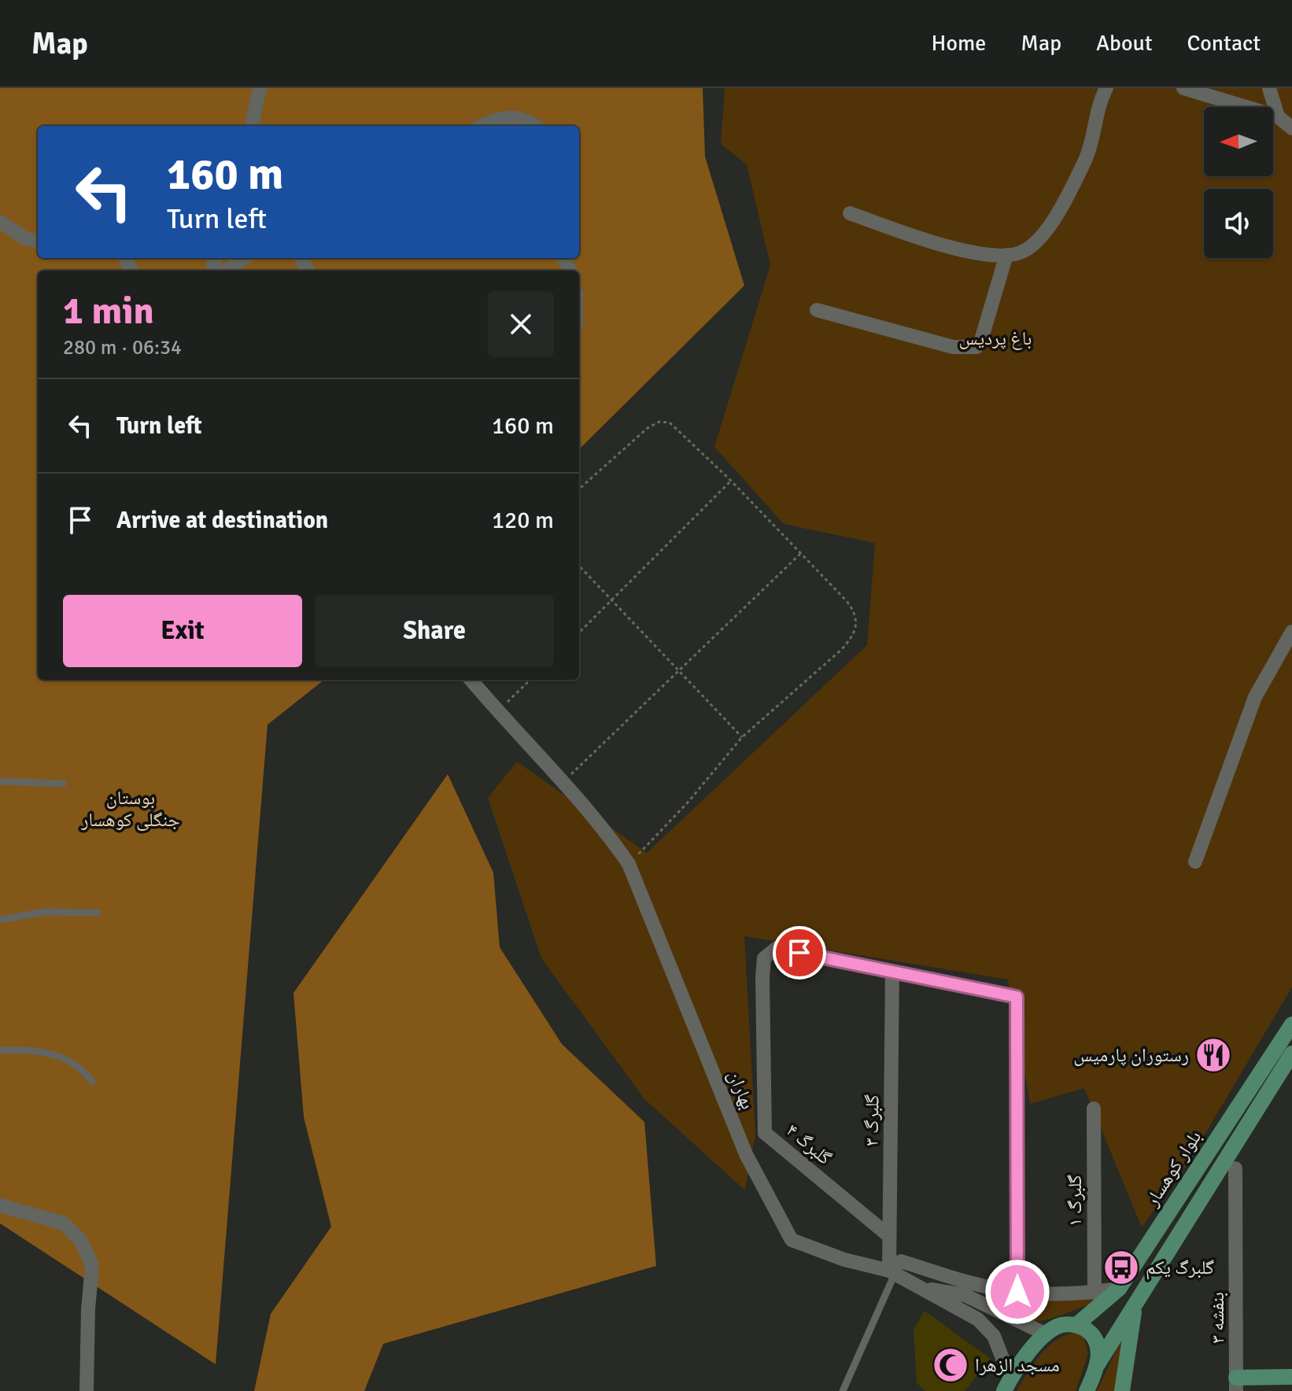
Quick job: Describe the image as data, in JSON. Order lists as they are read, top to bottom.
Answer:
{
  "streets": {
    "main road": ["بلوار کوهسار"],
    "street": [
      "بهاران",
      "گلبرگ ۳",
      "گلبرگ ۴",
      "گلبرگ ۱",
      "بنفشه ۳"
    ]
  },
  "crossings": [
    ["بهاران", "گلبرگ ۳"],
    ["گلبرگ ۳", "گلبرگ ۴"]
  ],
  "parks": ["باغ پردیس", "بوستان جنگلی کوهسار"],
  "places": {
    "restaurant": ["رستوران پارمیس"],
    "bus stop": ["گلبرگ یکم"],
    "mosque": ["مسجد الزهرا"]
  },
  "north": "left",
  "page": {
    "header": "Map",
    "nav": [
      "Home",
      "Map",
      "About",
      "Contact"
    ],
    "turn": ["160 m", "Turn left"],
    "heading": ["1 min", "280 m · 06:34"],
    "list": [
      {
        "name": "Turn left",
        "value": "160 m"
      },
      {
        "name": "Arrive at destination",
        "value": "120 m"
      }
    ],
    "buttons": ["Exit", "Share"]
  }
}
